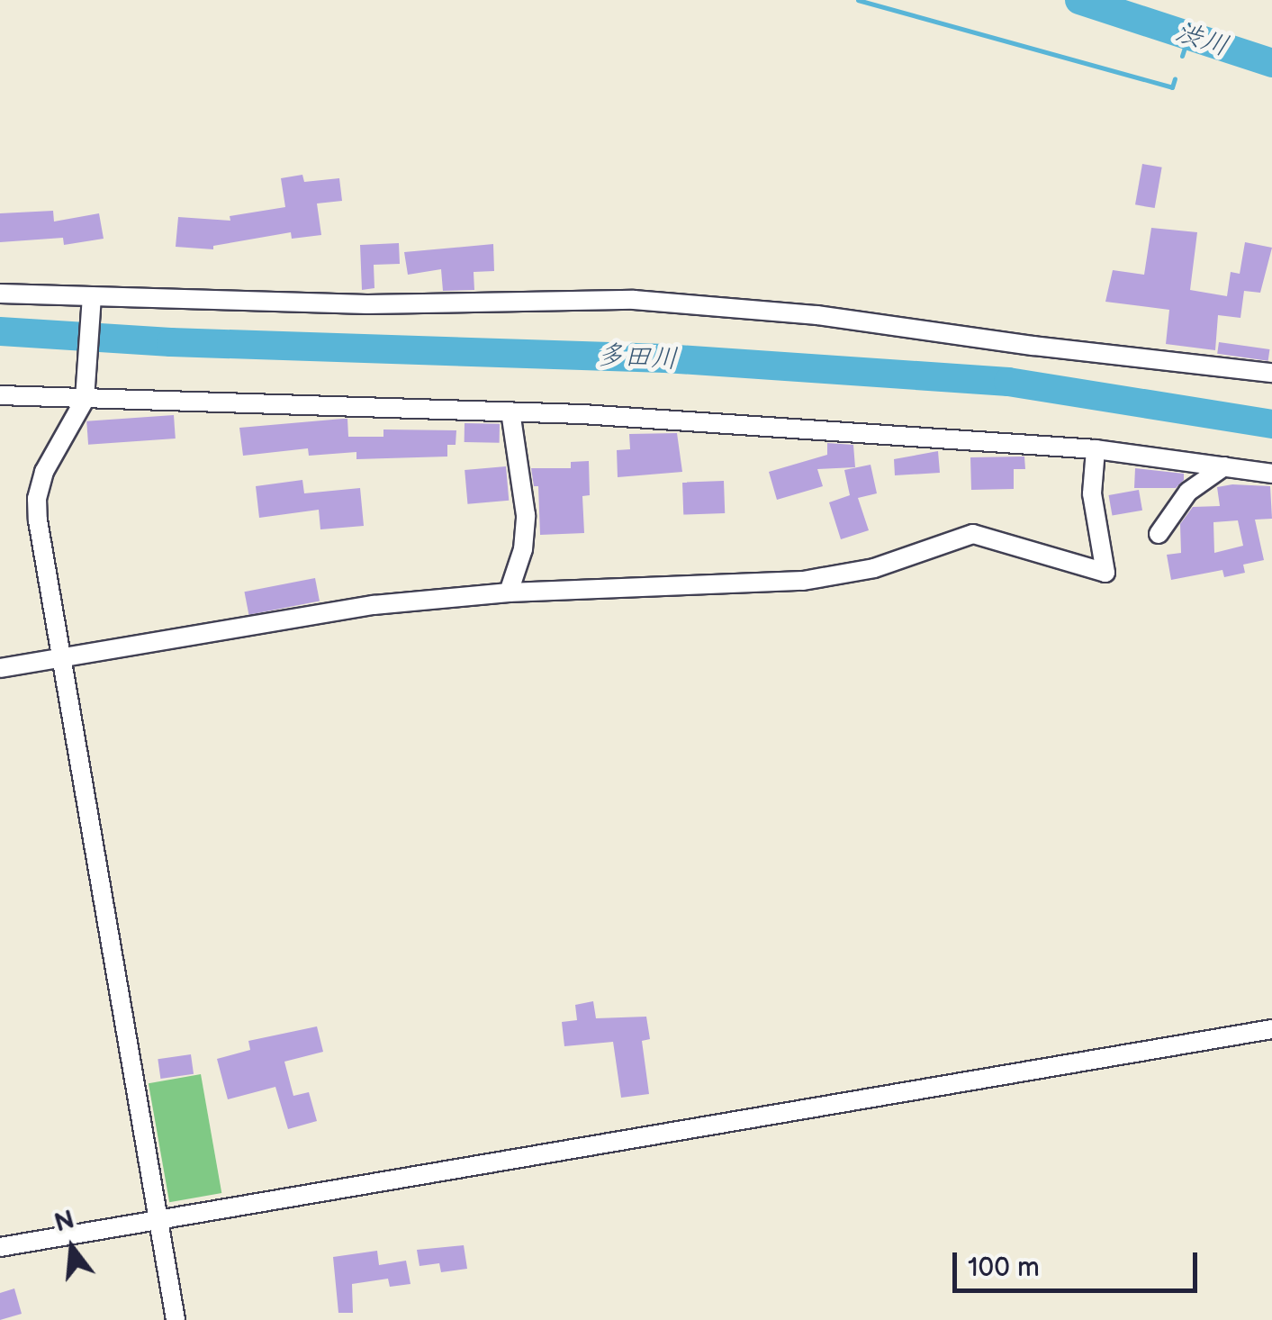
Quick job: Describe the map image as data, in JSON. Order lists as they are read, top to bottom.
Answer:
{
  "water": ["渋川", "多田川"],
  "scale_bar": "100 m",
  "north": "top"
}
